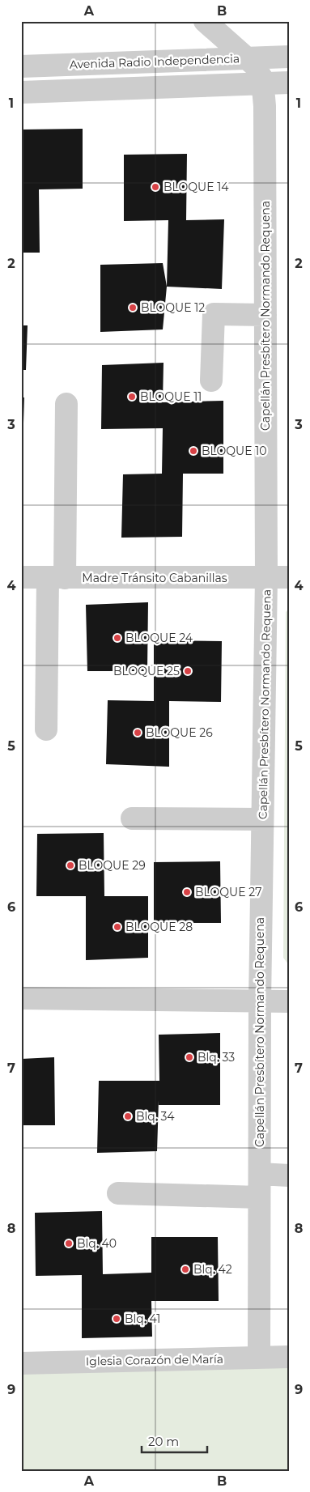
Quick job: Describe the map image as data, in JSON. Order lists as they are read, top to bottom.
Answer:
{
  "streets": {
    "street": [
      "Avenida Radio Independencia",
      "Capellán Presbítero Normando Requena",
      "Madre Tránsito Cabanillas",
      "Iglesia Corazón de María"
    ]
  },
  "crossings": [
    ["Avenida Radio Independencia", "Capellán Presbítero Normando Requena"],
    ["Capellán Presbítero Normando Requena", "Madre Tránsito Cabanillas"],
    ["Capellán Presbítero Normando Requena", "Iglesia Corazón de María"]
  ],
  "places": [
    "BLOQUE 14",
    "BLOQUE 12",
    "BLOQUE 11",
    "BLOQUE 10",
    "BLOQUE 24",
    "BLOQUE 25",
    "BLOQUE 26",
    "BLOQUE 29",
    "BLOQUE 27",
    "BLOQUE 28",
    "Blq. 33",
    "Blq. 34",
    "Blq. 40",
    "Blq. 42",
    "Blq. 41"
  ],
  "scale_bar": "20 m",
  "grid": {
    "columns": ["A", "B"],
    "rows": [
      "1",
      "2",
      "3",
      "4",
      "5",
      "6",
      "7",
      "8",
      "9"
    ]
  }
}
